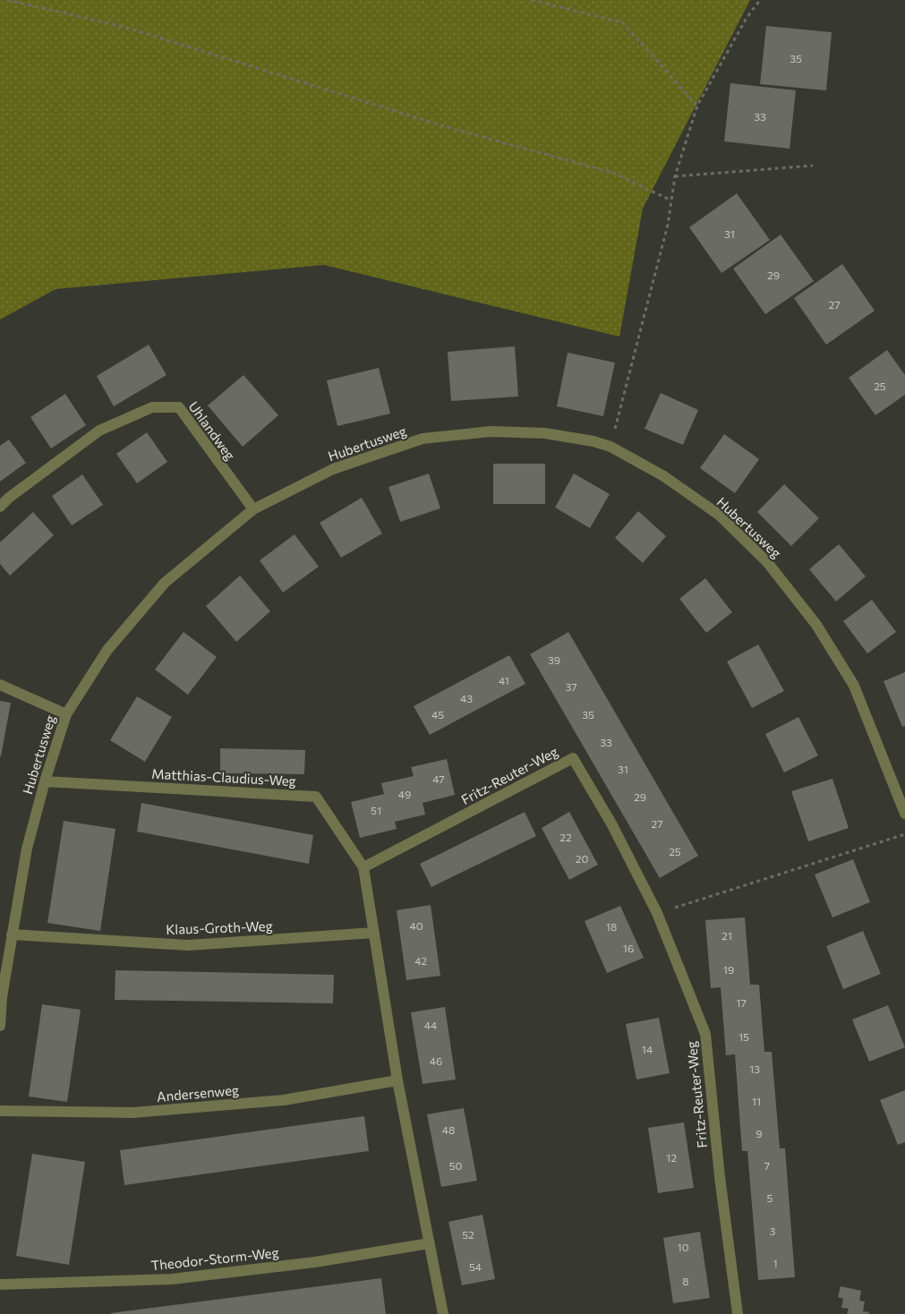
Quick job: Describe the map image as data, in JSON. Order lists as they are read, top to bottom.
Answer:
{
  "streets": {
    "street": [
      "Uhlandweg",
      "Hubertusweg",
      "Fritz-Reuter-Weg",
      "Matthias-Claudius-Weg",
      "Klaus-Groth-Weg",
      "Andersenweg",
      "Theodor-Storm-Weg"
    ]
  },
  "crossings": [
    ["Uhlandweg", "Hubertusweg"],
    ["Hubertusweg", "Matthias-Claudius-Weg"],
    ["Hubertusweg", "Klaus-Groth-Weg"],
    ["Fritz-Reuter-Weg", "Matthias-Claudius-Weg"]
  ],
  "house_numbers": [
    "35",
    "33",
    "31",
    "29",
    "27",
    "25",
    "39",
    "41",
    "37",
    "43",
    "45",
    "35",
    "33",
    "31",
    "47",
    "49",
    "29",
    "51",
    "27",
    "22",
    "25",
    "20",
    "40",
    "18",
    "21",
    "16",
    "42",
    "19",
    "17",
    "44",
    "15",
    "14",
    "46",
    "13",
    "11",
    "48",
    "9",
    "12",
    "50",
    "7",
    "5",
    "3",
    "52",
    "10",
    "1",
    "54",
    "8"
  ]
}
